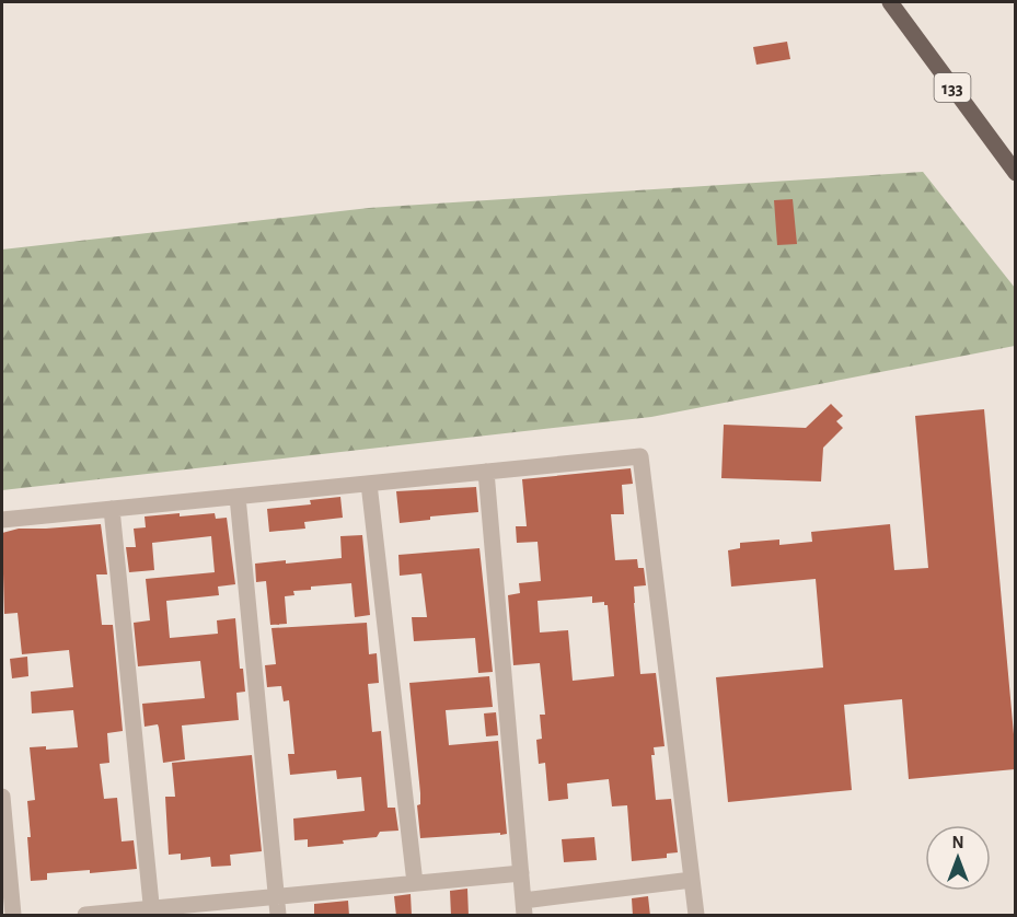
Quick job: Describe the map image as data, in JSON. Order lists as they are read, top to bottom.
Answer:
{
  "streets": {
    "main road": ["133"]
  },
  "north": "top"
}
